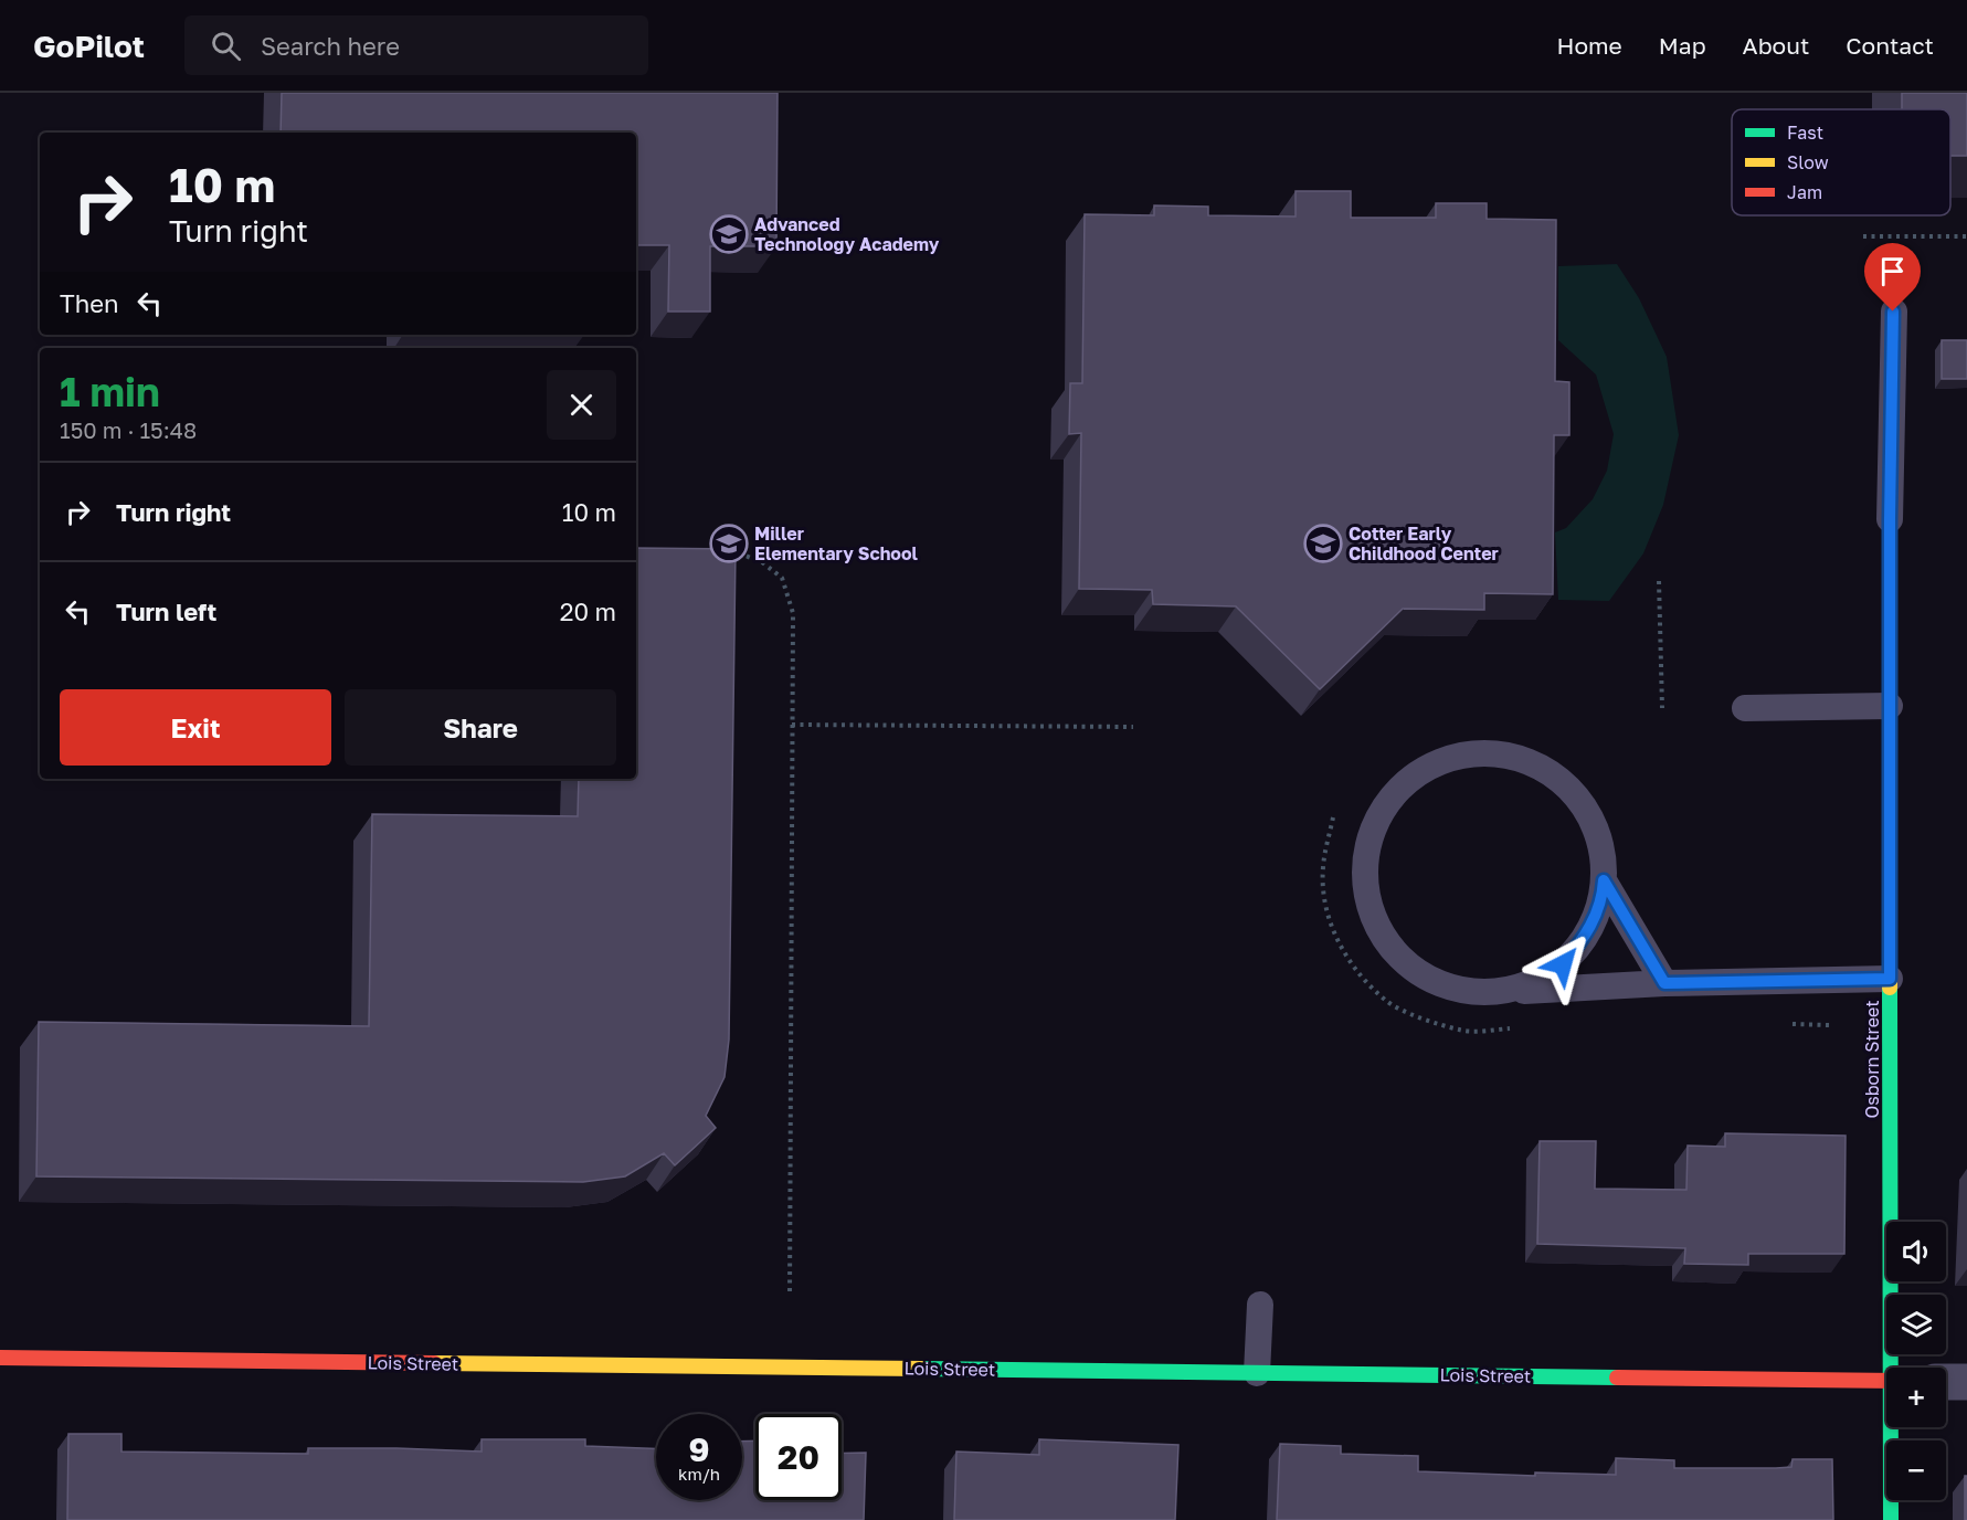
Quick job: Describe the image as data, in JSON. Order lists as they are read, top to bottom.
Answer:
{
  "streets": {
    "street": ["Osborn Street", "Lois Street"]
  },
  "places": {
    "school or university": ["Advanced Technology Academy", "Miller Elementary School", "Cotter Early Childhood Center"]
  },
  "legend": ["Fast", "Slow", "Jam"],
  "page": {
    "header": "GoPilot",
    "search": "Search here",
    "nav": [
      "Home",
      "Map",
      "About",
      "Contact"
    ],
    "turn": ["10 m", "Turn right"],
    "then": "Then",
    "heading": ["1 min", "150 m · 15:48"],
    "list": [
      {
        "name": "Turn right",
        "value": "10 m"
      },
      {
        "name": "Turn left",
        "value": "20 m"
      }
    ],
    "buttons": ["Exit", "Share"],
    "map_buttons": ["+", "−"],
    "speed": "9 km/h",
    "limit": "20"
  }
}
